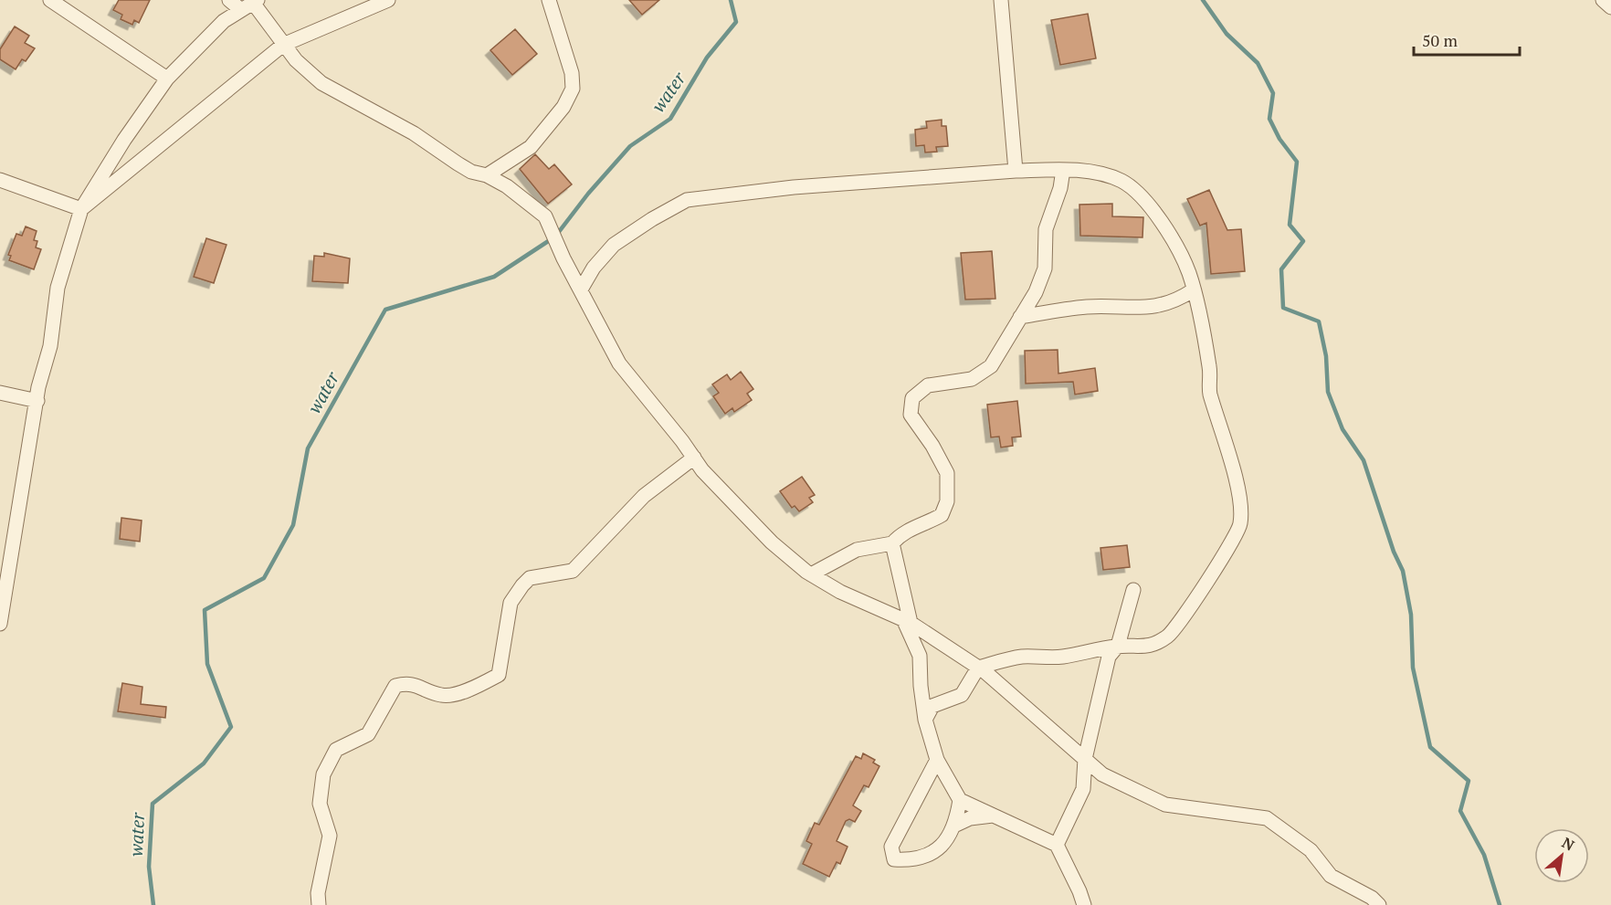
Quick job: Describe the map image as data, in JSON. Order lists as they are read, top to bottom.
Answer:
{
  "water": ["water"],
  "scale_bar": "50 m",
  "north": "top right"
}
